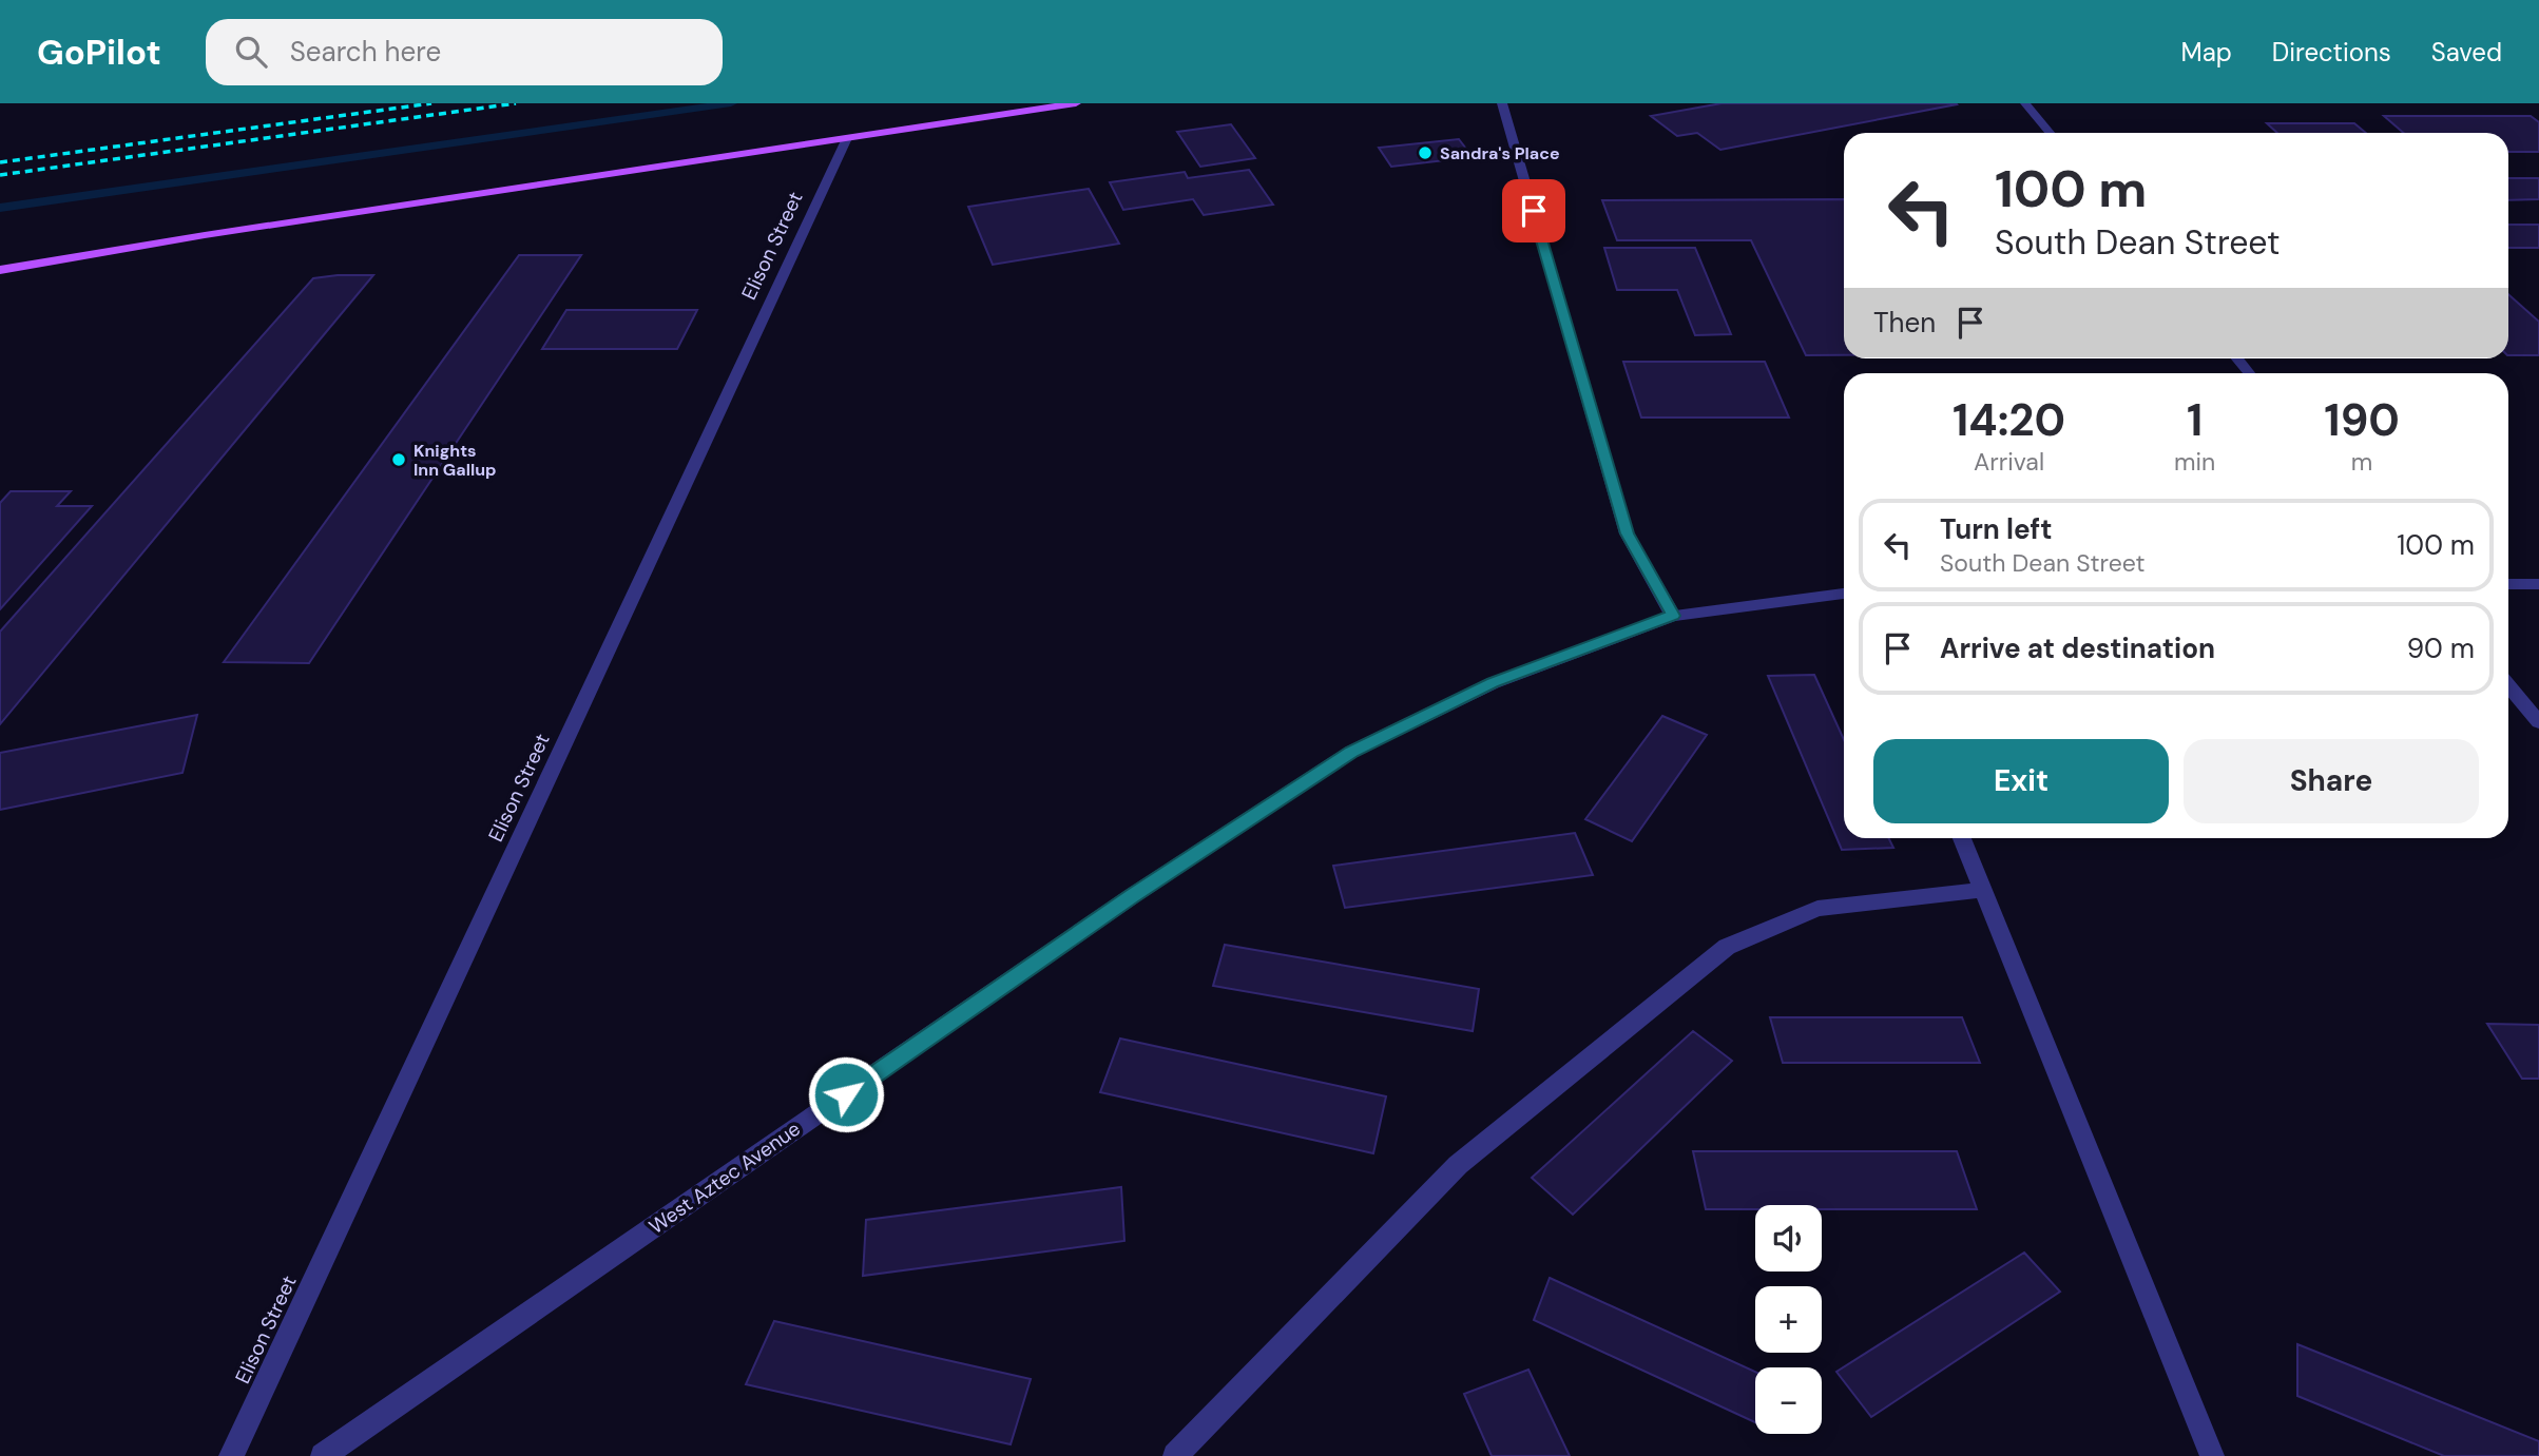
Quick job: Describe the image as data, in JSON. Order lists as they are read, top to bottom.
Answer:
{
  "streets": {
    "street": ["Elison Street", "West Aztec Avenue"]
  },
  "places": ["Sandra's Place", "Knights Inn Gallup"],
  "page": {
    "header": "GoPilot",
    "search": "Search here",
    "nav": ["Map", "Directions", "Saved"],
    "turn": ["100 m", "South Dean Street"],
    "then": "Then",
    "eta": [
      "14:20",
      "Arrival",
      "1",
      "min",
      "190",
      "m"
    ],
    "list": [
      {
        "name": "Turn left",
        "note": "South Dean Street",
        "value": "100 m"
      },
      {
        "name": "Arrive at destination",
        "value": "90 m"
      }
    ],
    "buttons": ["Exit", "Share"],
    "map_buttons": ["+", "−"]
  }
}
